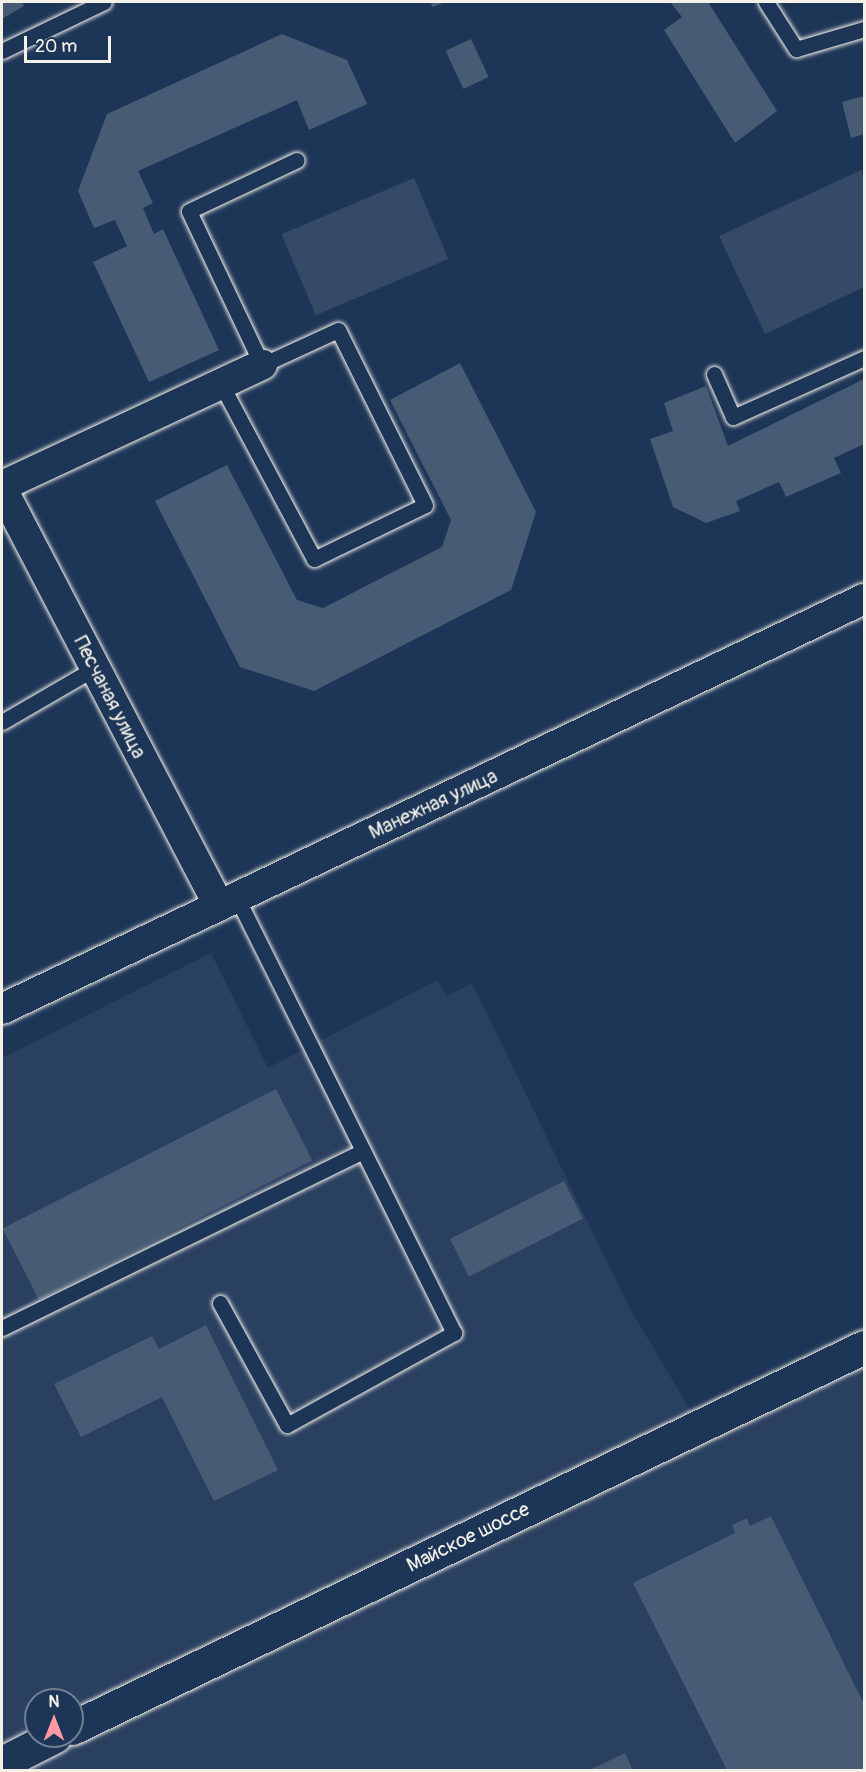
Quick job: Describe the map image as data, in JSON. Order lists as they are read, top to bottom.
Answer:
{
  "streets": {
    "street": ["Песчаная улица", "Манежная улица", "Майское шоссе"]
  },
  "crossings": [
    ["Песчаная улица", "Манежная улица"]
  ],
  "scale_bar": "20 m",
  "north": "top"
}
